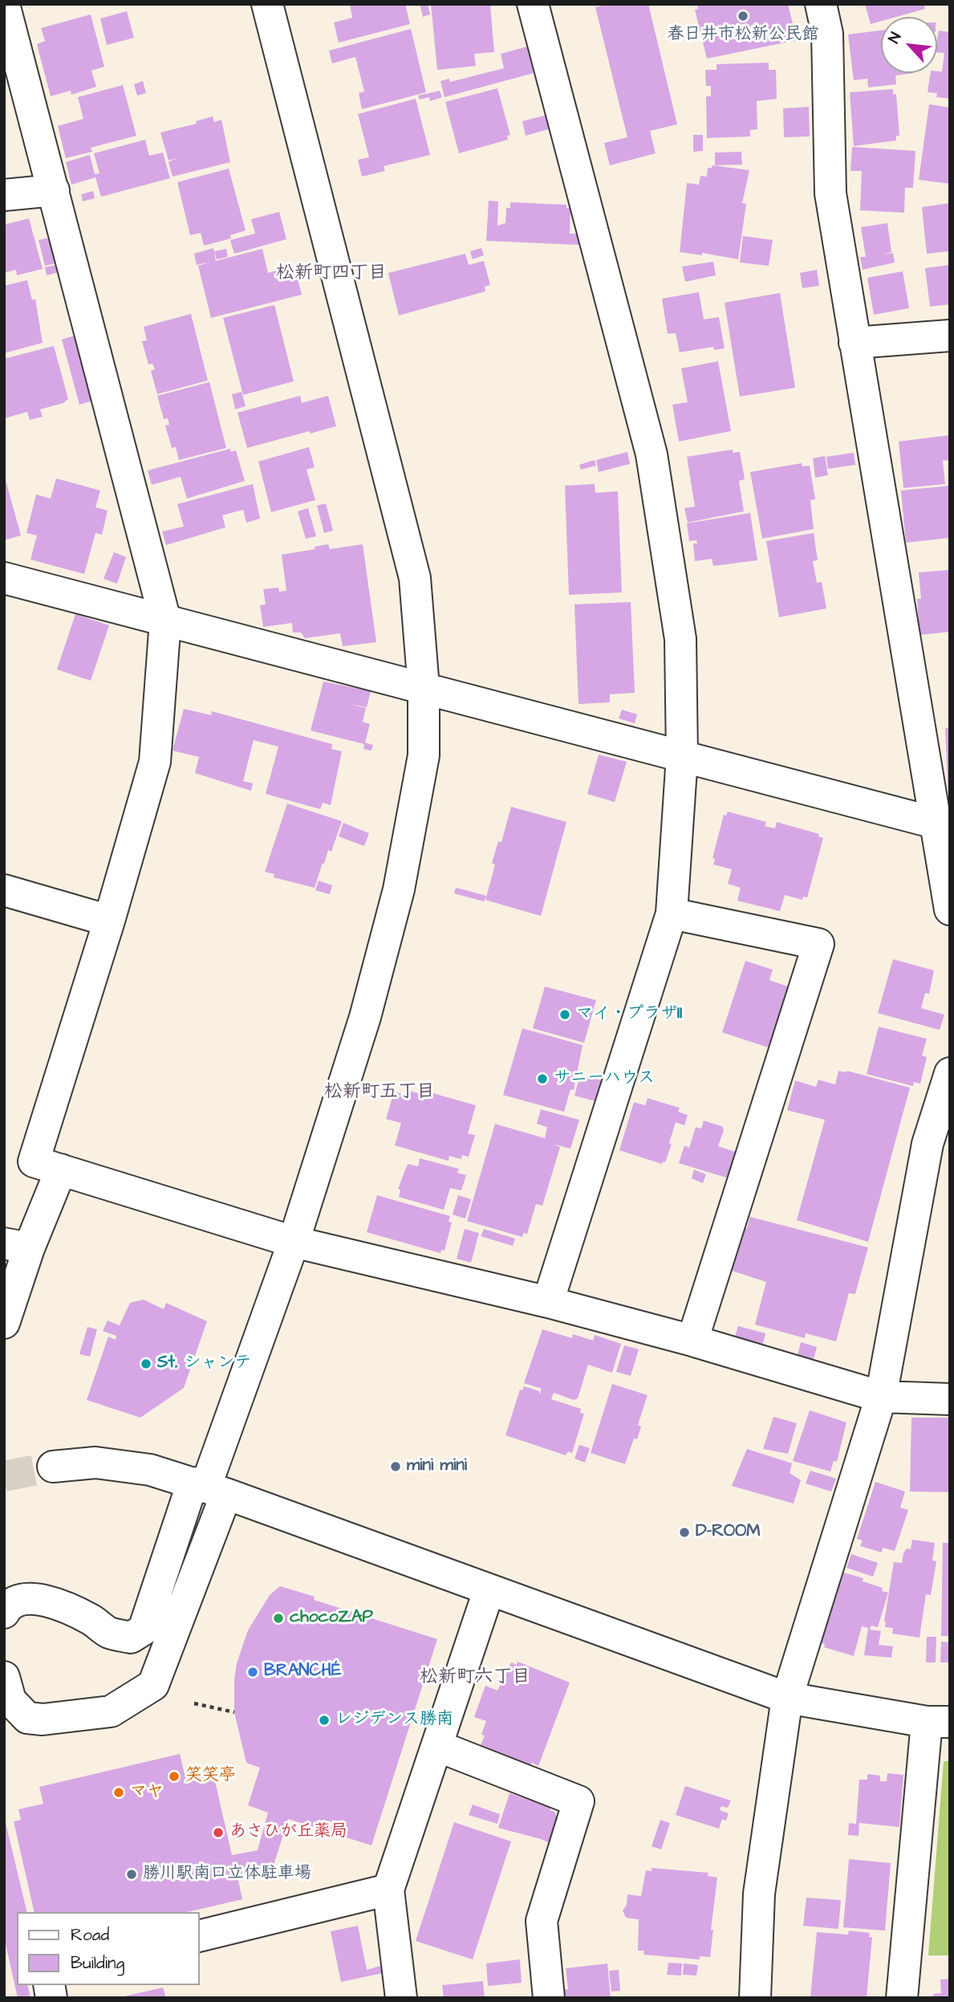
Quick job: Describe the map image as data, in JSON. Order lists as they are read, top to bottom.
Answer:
{
  "districts": ["松新町四丁目", "松新町五丁目", "松新町六丁目"],
  "places": [
    "春日井市松新公民館",
    "マイ・プラザII",
    "サニーハウス",
    "St. シャンテ",
    "mini mini",
    "D-ROOM",
    "chocoZAP",
    "BRANCHÉ",
    "レジデンス勝南",
    "笑笑亭",
    "マヤ",
    "あさひが丘薬局",
    "勝川駅南口立体駐車場"
  ],
  "legend": ["Road", "Building"],
  "north": "top left"
}
